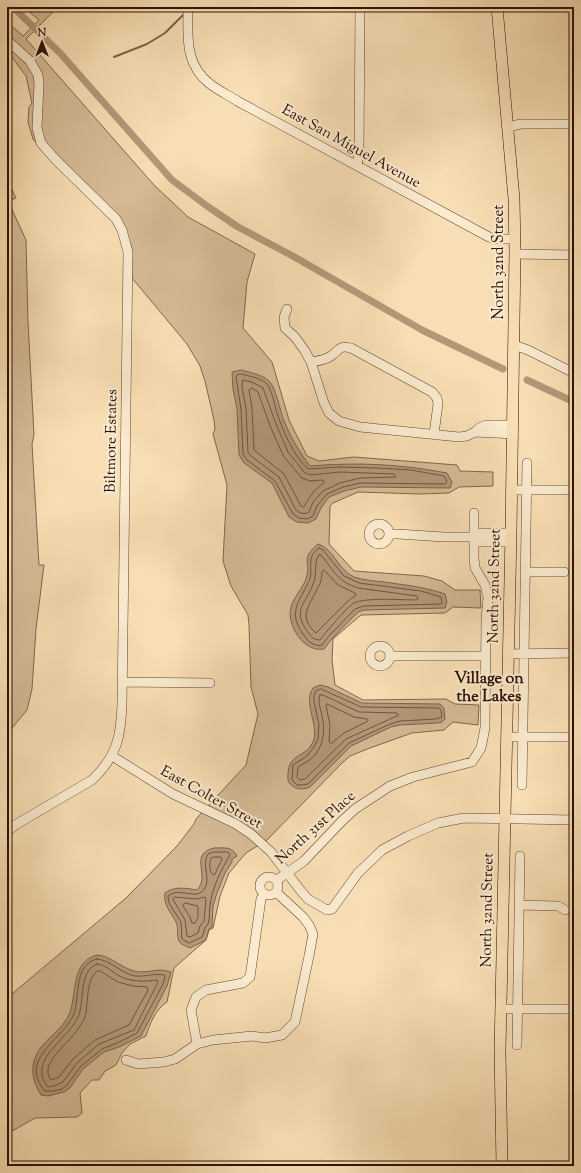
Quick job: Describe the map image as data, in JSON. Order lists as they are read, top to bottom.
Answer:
{
  "streets": {
    "main road": ["North 32nd Street"],
    "street": [
      "East San Miguel Avenue",
      "Biltmore Estates",
      "East Colter Street",
      "North 31st Place"
    ]
  },
  "crossings": [
    ["East San Miguel Avenue", "North 32nd Street"],
    ["North 32nd Street", "East Colter Street"],
    ["Biltmore Estates", "East Colter Street"],
    ["East Colter Street", "North 31st Place"]
  ],
  "districts": ["Village on the Lakes"],
  "north": "top"
}
